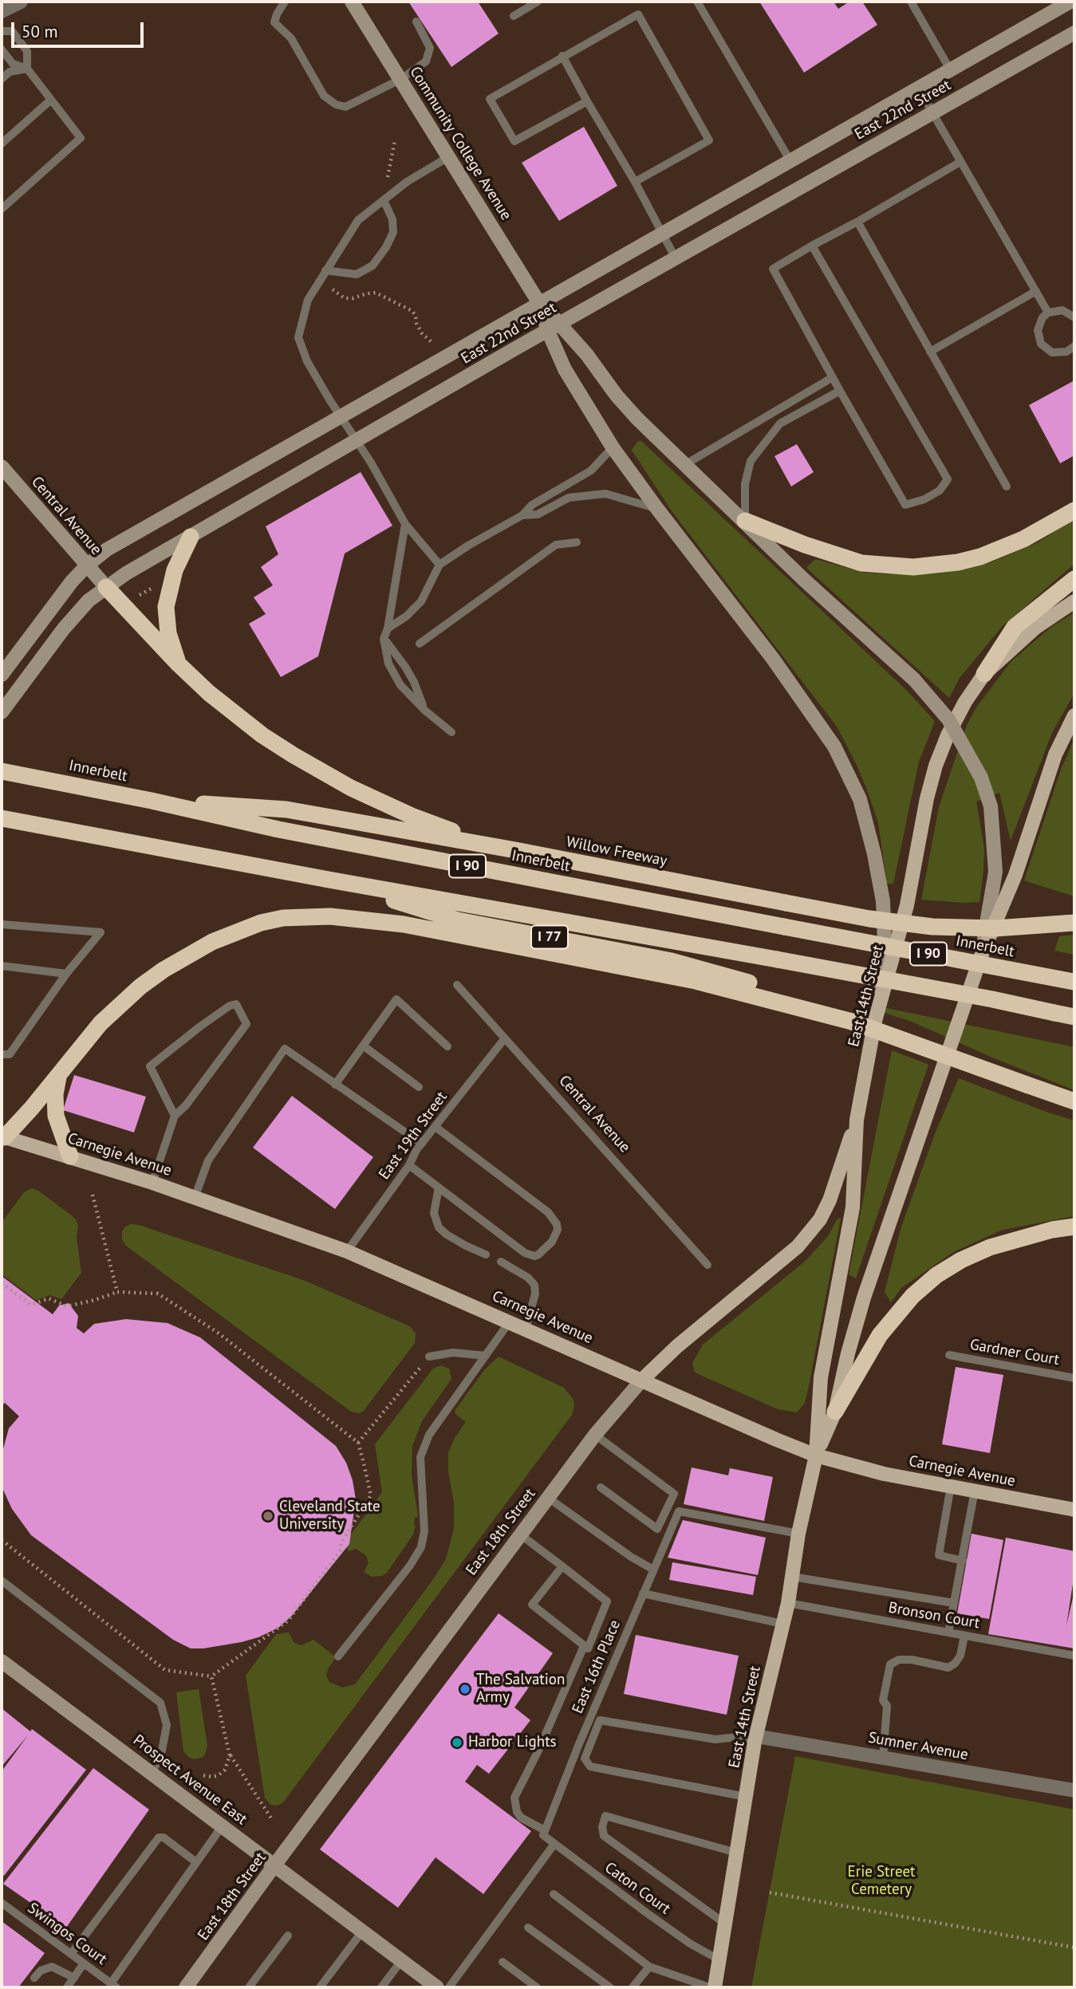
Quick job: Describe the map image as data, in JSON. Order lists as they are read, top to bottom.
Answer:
{
  "streets": {
    "highway": [
      "Innerbelt",
      "Willow Freeway",
      "I 90",
      "I 77"
    ],
    "main road": ["East 14th Street", "Carnegie Avenue", "East 18th Street"],
    "street": [
      "East 22nd Street",
      "Community College Avenue",
      "Central Avenue",
      "Sumner Avenue",
      "Prospect Avenue East"
    ],
    "lane": [
      "East 19th Street",
      "Gardner Court",
      "Bronson Court",
      "East 16th Place",
      "Caton Court",
      "Swingos Court"
    ]
  },
  "crossings": [
    ["East 22nd Street", "Community College Avenue"],
    ["East 22nd Street", "Central Avenue"],
    ["Community College Avenue", "East 14th Street"],
    ["Central Avenue", "East 19th Street"],
    ["Innerbelt", "Willow Freeway"],
    ["I 90", "I 77"],
    ["East 14th Street", "Carnegie Avenue"],
    ["East 14th Street", "East 18th Street"],
    ["East 14th Street", "Bronson Court"],
    ["East 14th Street", "East 16th Place"],
    ["East 14th Street", "Sumner Avenue"],
    ["East 14th Street", "Caton Court"],
    ["East 19th Street", "Carnegie Avenue"],
    ["Carnegie Avenue", "East 18th Street"],
    ["East 18th Street", "Prospect Avenue East"],
    ["East 16th Place", "Caton Court"]
  ],
  "parks": ["Erie Street Cemetery"],
  "places": ["Cleveland State University", "The Salvation Army", "Harbor Lights"],
  "scale_bar": "50 m"
}
